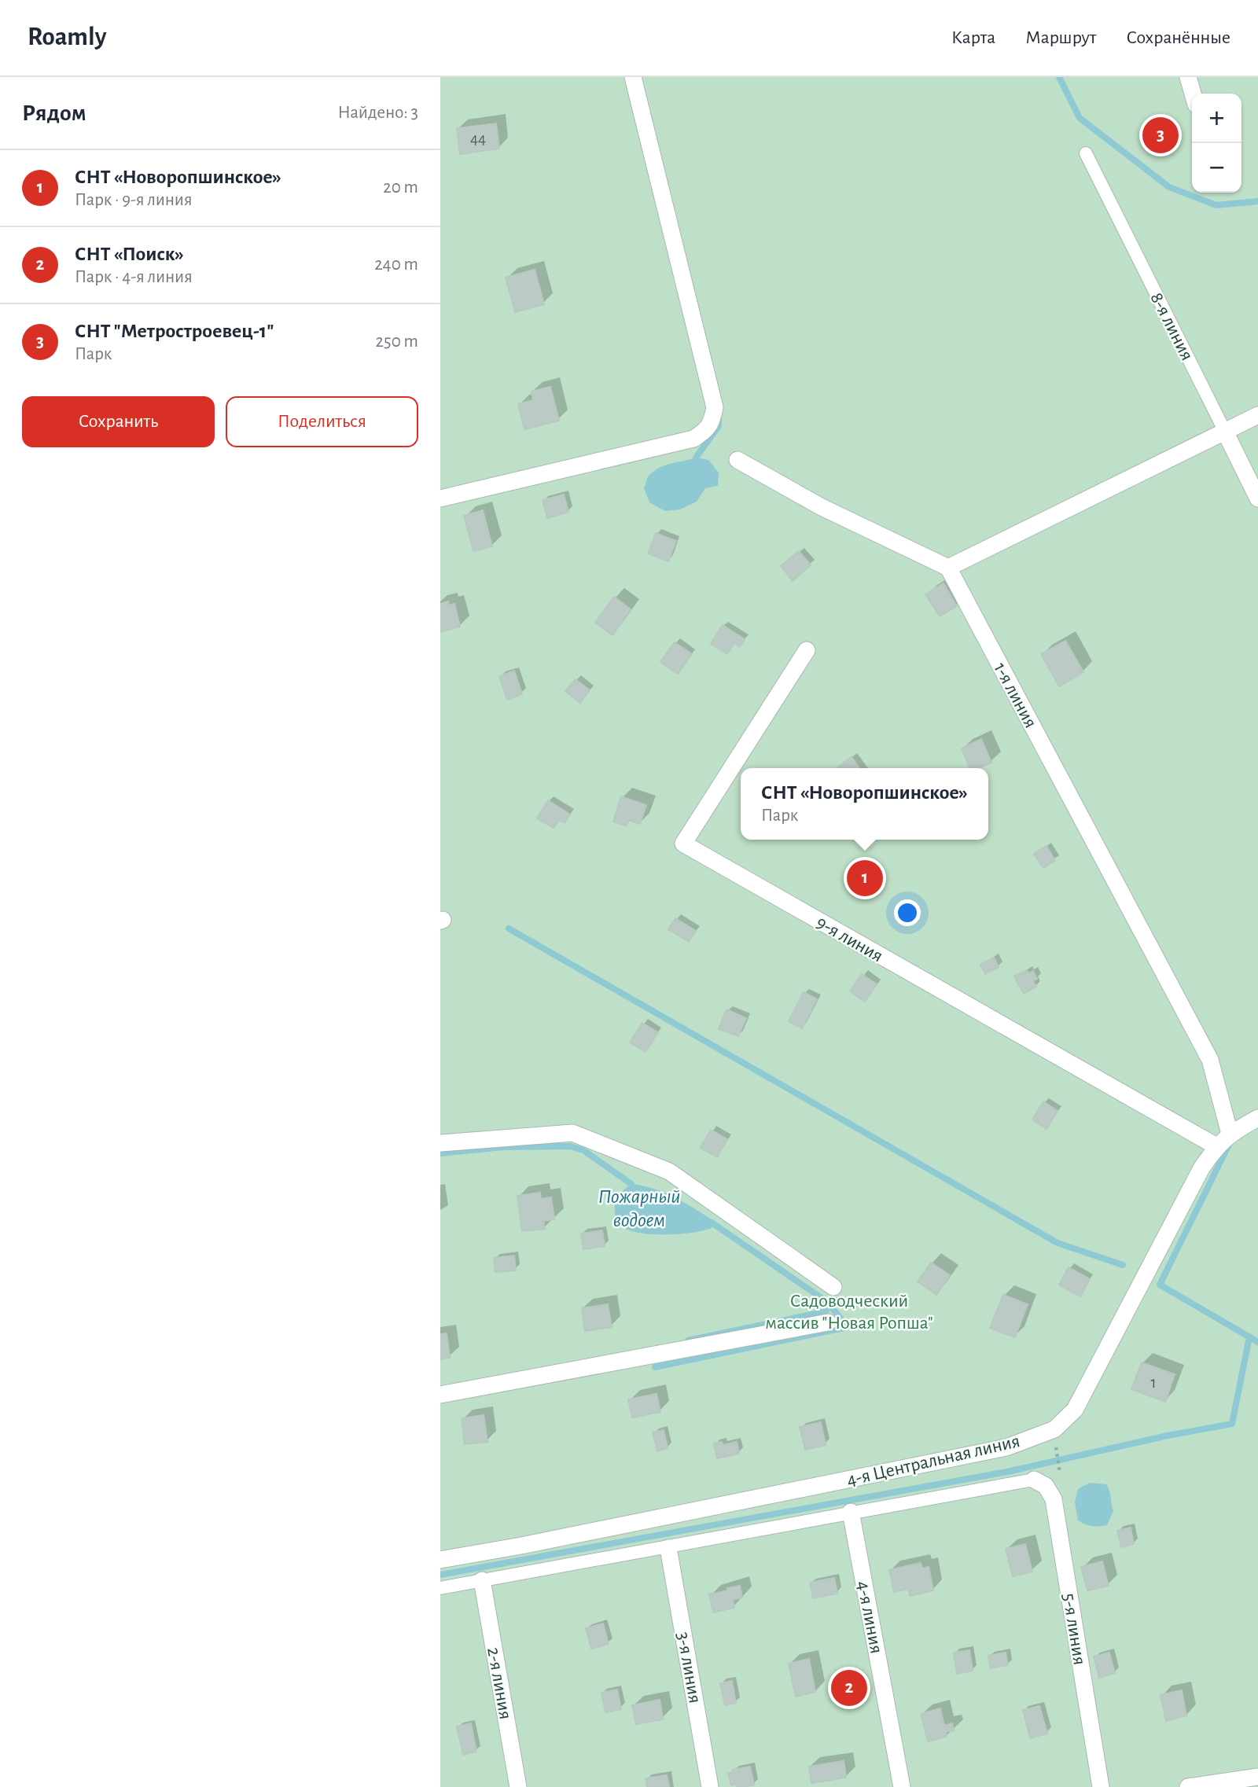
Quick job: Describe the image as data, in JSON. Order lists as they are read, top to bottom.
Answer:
{
  "streets": {
    "street": [
      "8-я линия",
      "1-я линия",
      "9-я линия",
      "4-я Центральная линия",
      "4-я линия",
      "5-я линия",
      "3-я линия",
      "2-я линия"
    ]
  },
  "crossings": [
    ["1-я линия", "4-я Центральная линия"],
    ["9-я линия", "4-я Центральная линия"]
  ],
  "water": ["Пожарный водоем"],
  "parks": ["Садоводческий массив \"Новая Ропша\""],
  "house_numbers": ["44", "1"],
  "page": {
    "header": "Roamly",
    "nav": ["Карта", "Маршрут", "Сохранённые"],
    "heading": ["Рядом", "Найдено: 3"],
    "map_buttons": ["+", "−"],
    "pins": ["3", "1", "2"],
    "list": [
      {
        "mark": "1",
        "name": "СНТ «Новоропшинское»",
        "note": "Парк · 9-я линия",
        "value": "20 m"
      },
      {
        "mark": "2",
        "name": "СНТ «Поиск»",
        "note": "Парк · 4-я линия",
        "value": "240 m"
      },
      {
        "mark": "3",
        "name": "СНТ \"Метростроевец-1\"",
        "note": "Парк",
        "value": "250 m"
      }
    ],
    "buttons": ["Сохранить", "Поделиться"],
    "popup": ["СНТ «Новоропшинское»", "Парк"]
  }
}
